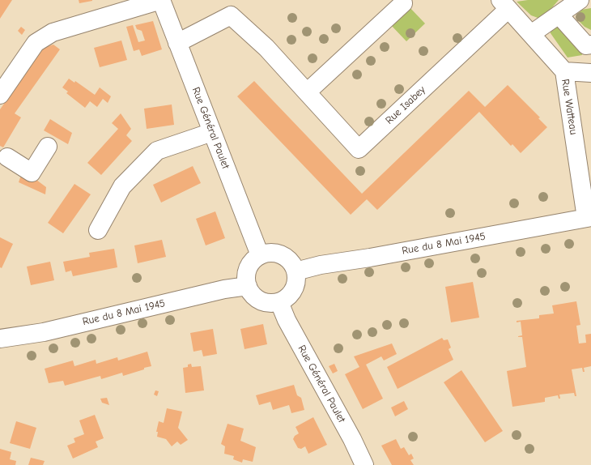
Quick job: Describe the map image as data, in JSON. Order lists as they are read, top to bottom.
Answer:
{
  "streets": {
    "street": [
      "Rue Isabey",
      "Rue Watteau",
      "Rue Général Paulet",
      "Rue du 8 Mai 1945"
    ]
  },
  "crossings": [
    ["Rue Isabey", "Rue Watteau"],
    ["Rue Isabey", "Rue Général Paulet"],
    ["Rue Watteau", "Rue du 8 Mai 1945"],
    ["Rue Général Paulet", "Rue du 8 Mai 1945"]
  ]
}
